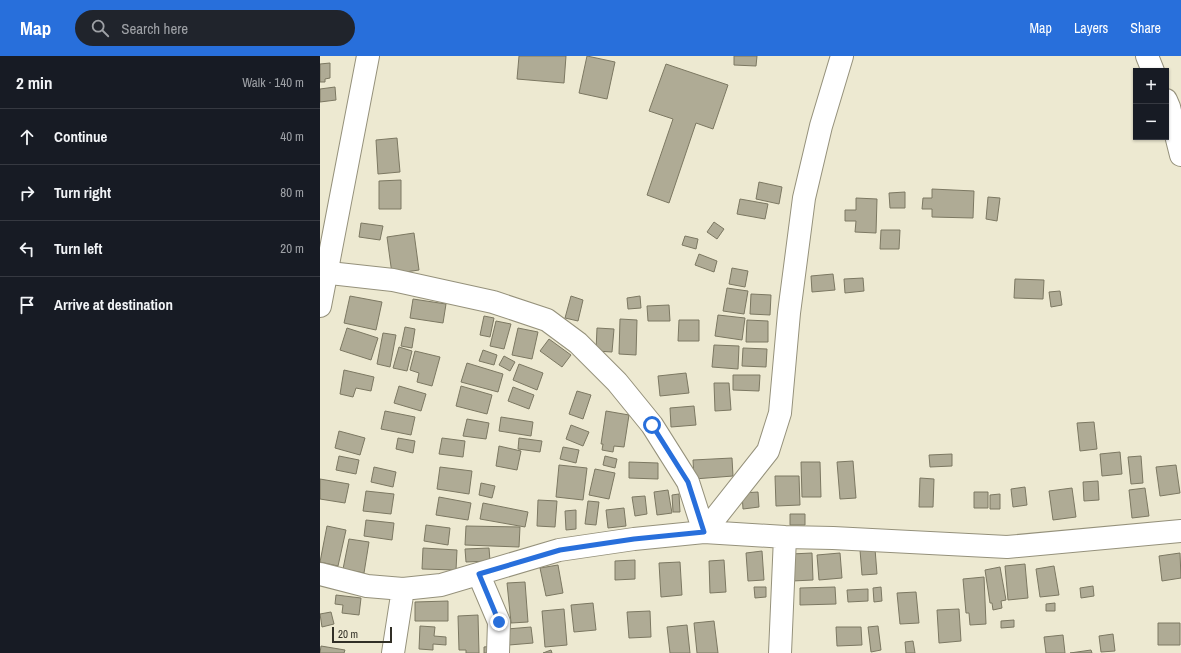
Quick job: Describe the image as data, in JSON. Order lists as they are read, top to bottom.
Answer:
{
  "scale_bar": "20 m",
  "page": {
    "header": "Map",
    "search": "Search here",
    "nav": ["Map", "Layers", "Share"],
    "heading": ["2 min", "Walk · 140 m"],
    "map_buttons": ["+", "−"],
    "list": [
      ["Continue", "40 m"],
      ["Turn right", "80 m"],
      ["Turn left", "20 m"],
      "Arrive at destination"
    ],
    "scale": "20 m"
  }
}
